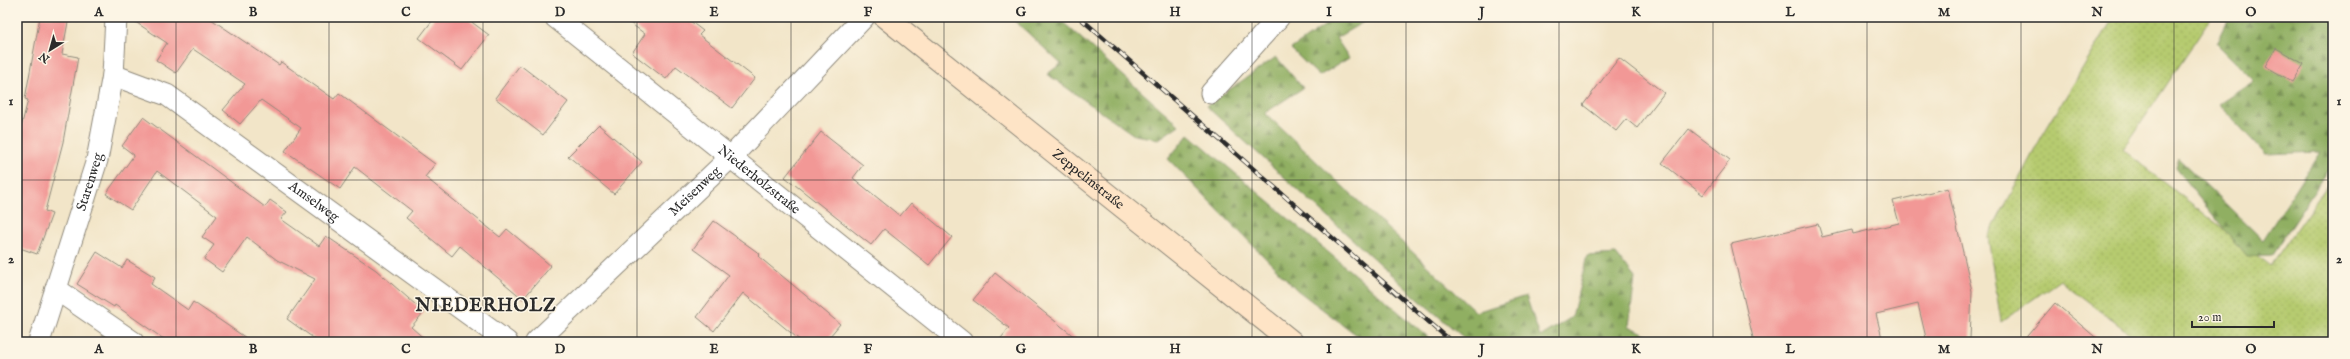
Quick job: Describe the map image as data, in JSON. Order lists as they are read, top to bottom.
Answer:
{
  "streets": {
    "main road": ["Zeppelinstraße"],
    "street": [
      "Niederholzstraße",
      "Starenweg",
      "Meisenweg",
      "Amselweg"
    ]
  },
  "crossings": [
    ["Niederholzstraße", "Meisenweg"],
    ["Starenweg", "Amselweg"]
  ],
  "districts": ["NIEDERHOLZ"],
  "scale_bar": "20 m",
  "north": "bottom left",
  "grid": {
    "columns": [
      "A",
      "B",
      "C",
      "D",
      "E",
      "F",
      "G",
      "H",
      "I",
      "J",
      "K",
      "L",
      "M",
      "N",
      "O"
    ],
    "rows": ["1", "2"]
  }
}
